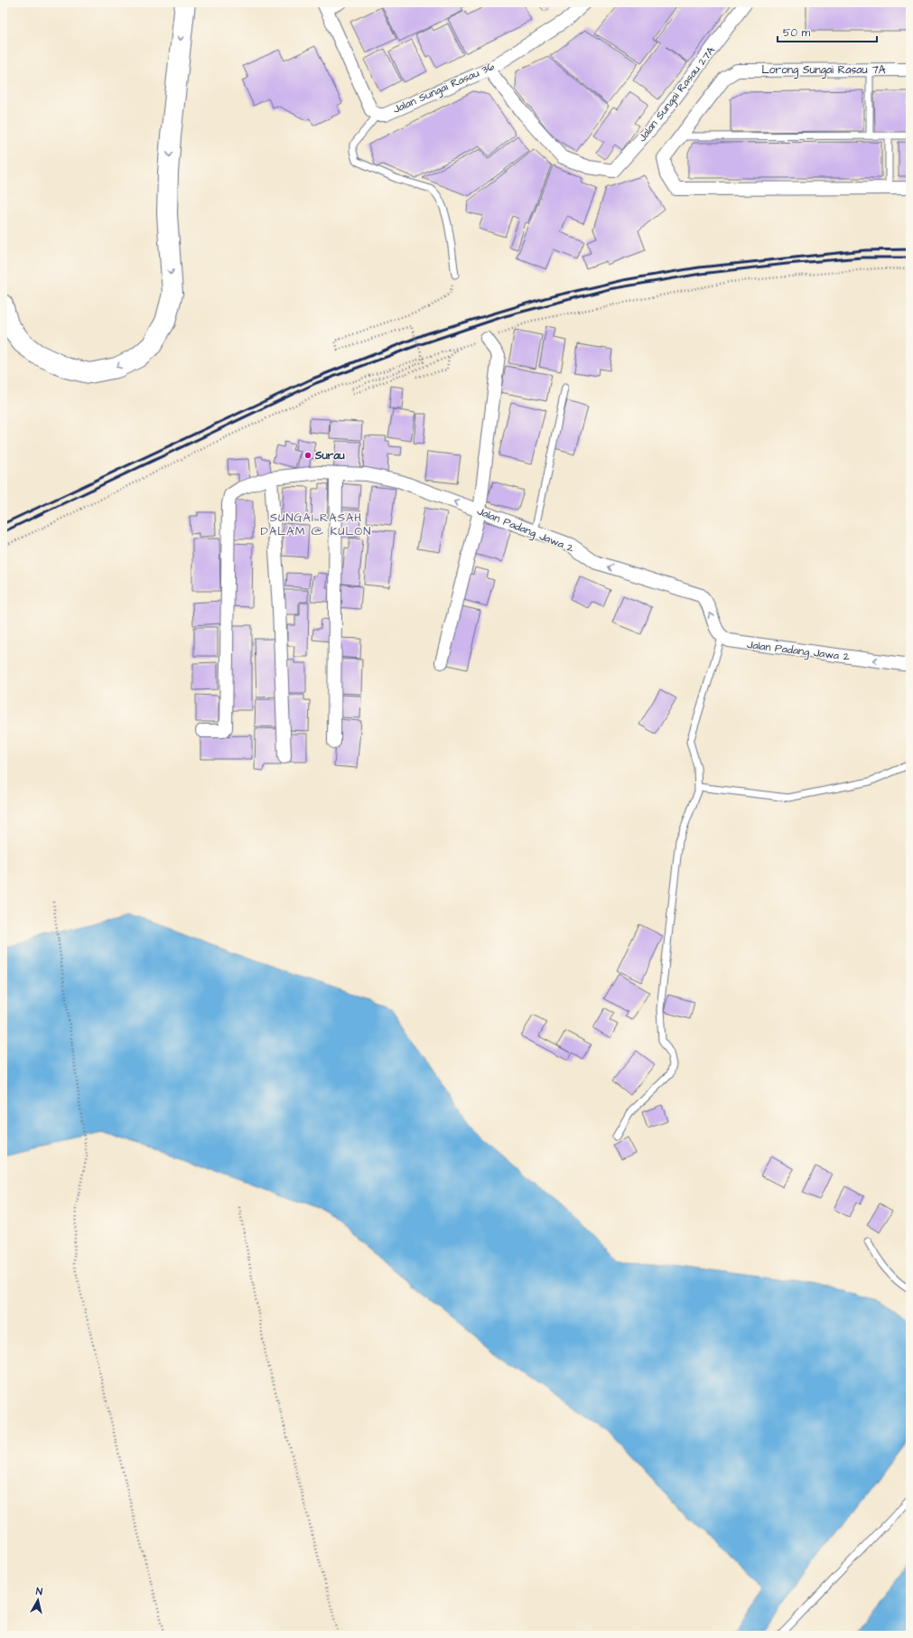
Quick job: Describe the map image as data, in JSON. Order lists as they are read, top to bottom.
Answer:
{
  "streets": {
    "street": [
      "Lorong Sungai Rasau 7A",
      "Jalan Sungai Rasau 36",
      "Jalan Sungai Rasau 27A",
      "Jalan Padang Jawa 2"
    ]
  },
  "crossings": [
    ["Jalan Sungai Rasau 36", "Jalan Sungai Rasau 27A"]
  ],
  "one_way": ["Jalan Padang Jawa 2"],
  "districts": ["SUNGAI RASAH DALAM @ KULON"],
  "places": ["Surau"],
  "scale_bar": "50 m",
  "north": "top"
}
